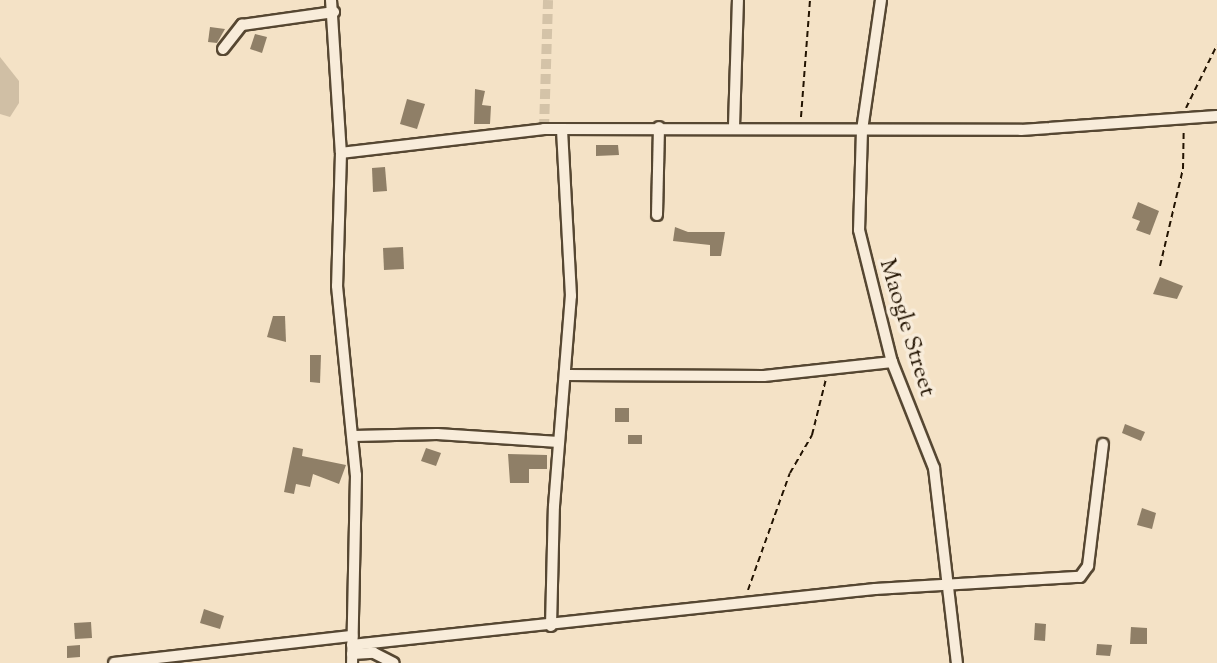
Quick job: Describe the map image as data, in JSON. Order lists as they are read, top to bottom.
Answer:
{
  "streets": {
    "street": ["Maogle Street"]
  }
}
